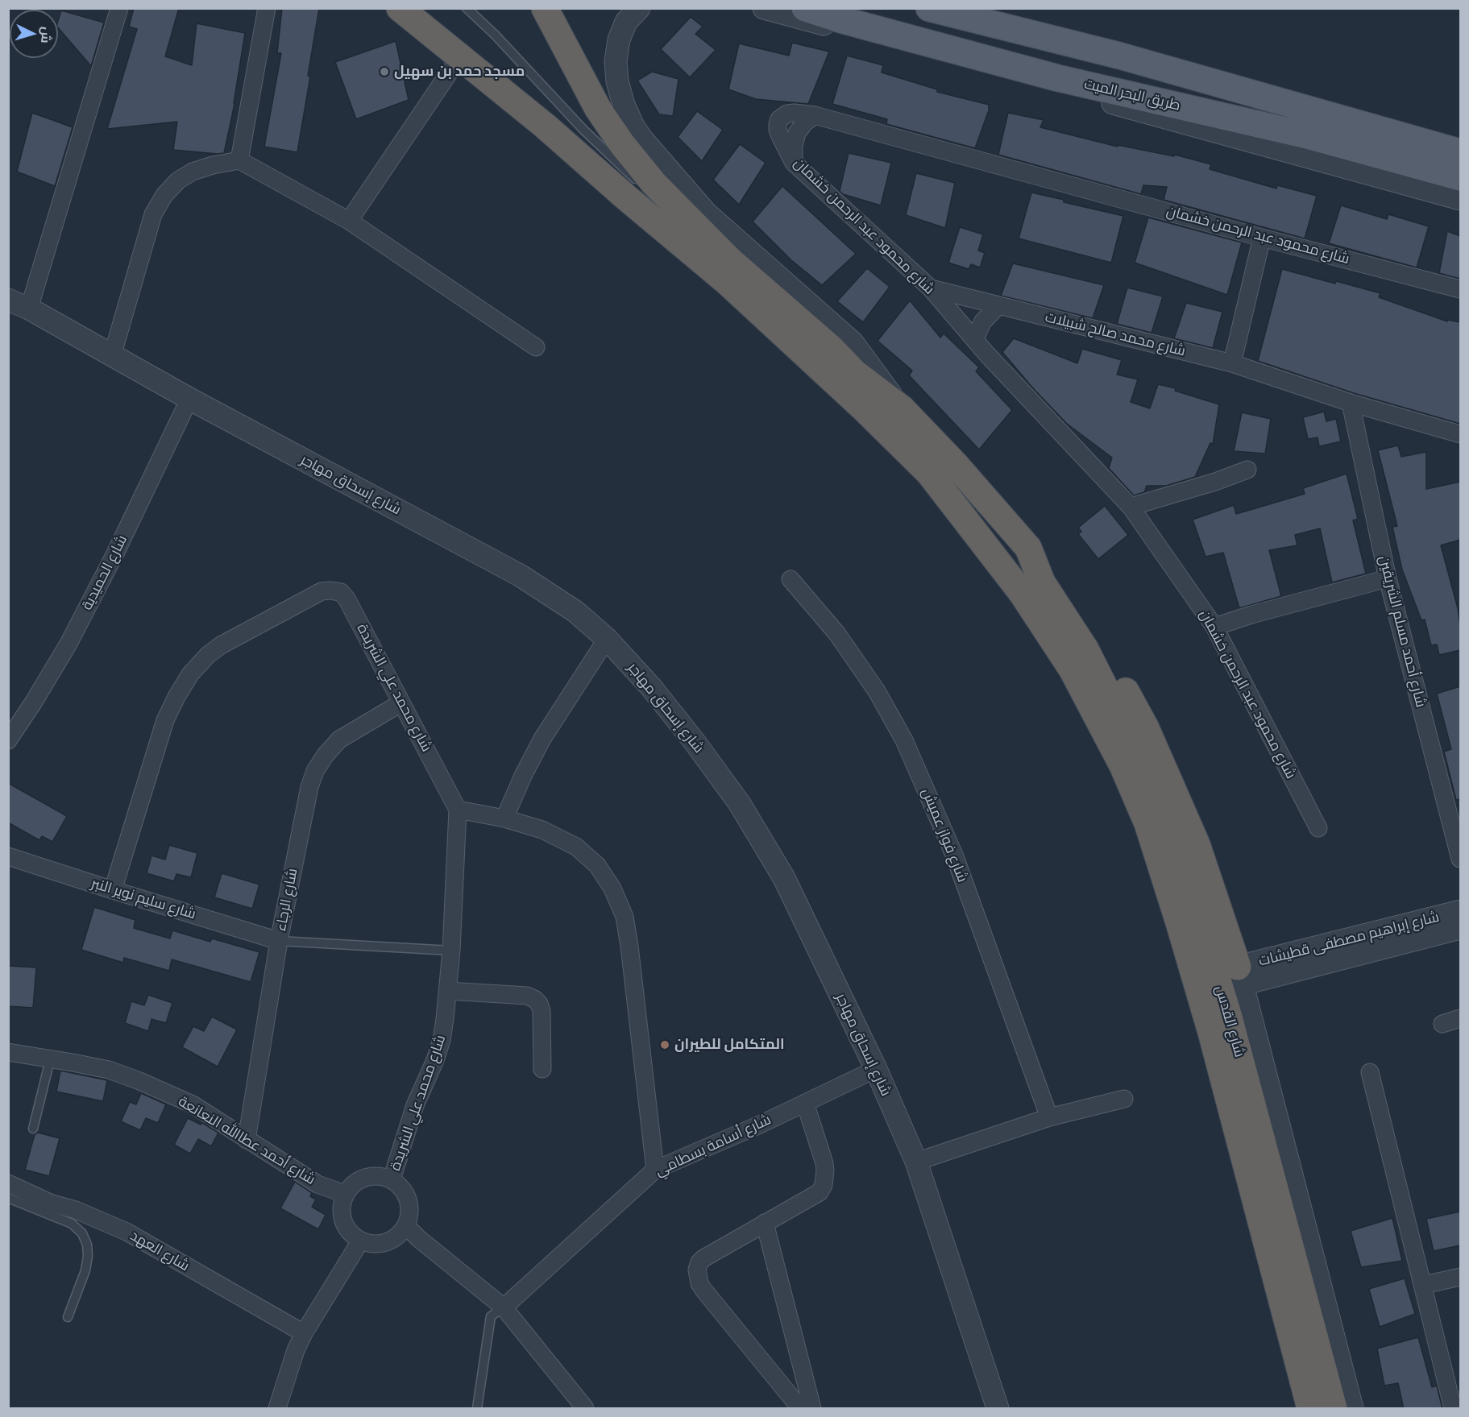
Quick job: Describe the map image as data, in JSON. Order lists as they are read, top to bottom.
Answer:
{
  "streets": {
    "highway": ["شارع القدس"],
    "main road": ["طريق البحر الميت"],
    "street": [
      "شارع محمود عبد الرحمن خشمان",
      "شارع محمد صالح شبيلات",
      "شارع إسحاق مهاجر",
      "شارع الحميدية",
      "شارع أحمد مسلم الشريقين",
      "شارع محمد علي الشريدة",
      "شارع فواز عميش",
      "شارع سليم نوير النبر",
      "شارع الرجاء",
      "شارع إبراهيم مصطفى قطيشات",
      "شارع أحمد عطاالله النعانعة",
      "شارع أسامة بسطامي",
      "شارع العهد"
    ]
  },
  "crossings": [
    ["شارع محمود عبد الرحمن خشمان", "شارع محمد صالح شبيلات"],
    ["شارع محمد صالح شبيلات", "شارع أحمد مسلم الشريقين"],
    ["شارع إسحاق مهاجر", "شارع الحميدية"],
    ["شارع إسحاق مهاجر", "شارع أسامة بسطامي"],
    ["شارع محمد علي الشريدة", "شارع سليم نوير النبر"],
    ["شارع محمد علي الشريدة", "شارع الرجاء"],
    ["شارع محمد علي الشريدة", "شارع أحمد عطاالله النعانعة"],
    ["شارع سليم نوير النبر", "شارع الرجاء"],
    ["شارع الرجاء", "شارع أحمد عطاالله النعانعة"]
  ],
  "places": ["مسجد حمد بن سهيل", "المتكامل للطيران"],
  "north": "right"
}
